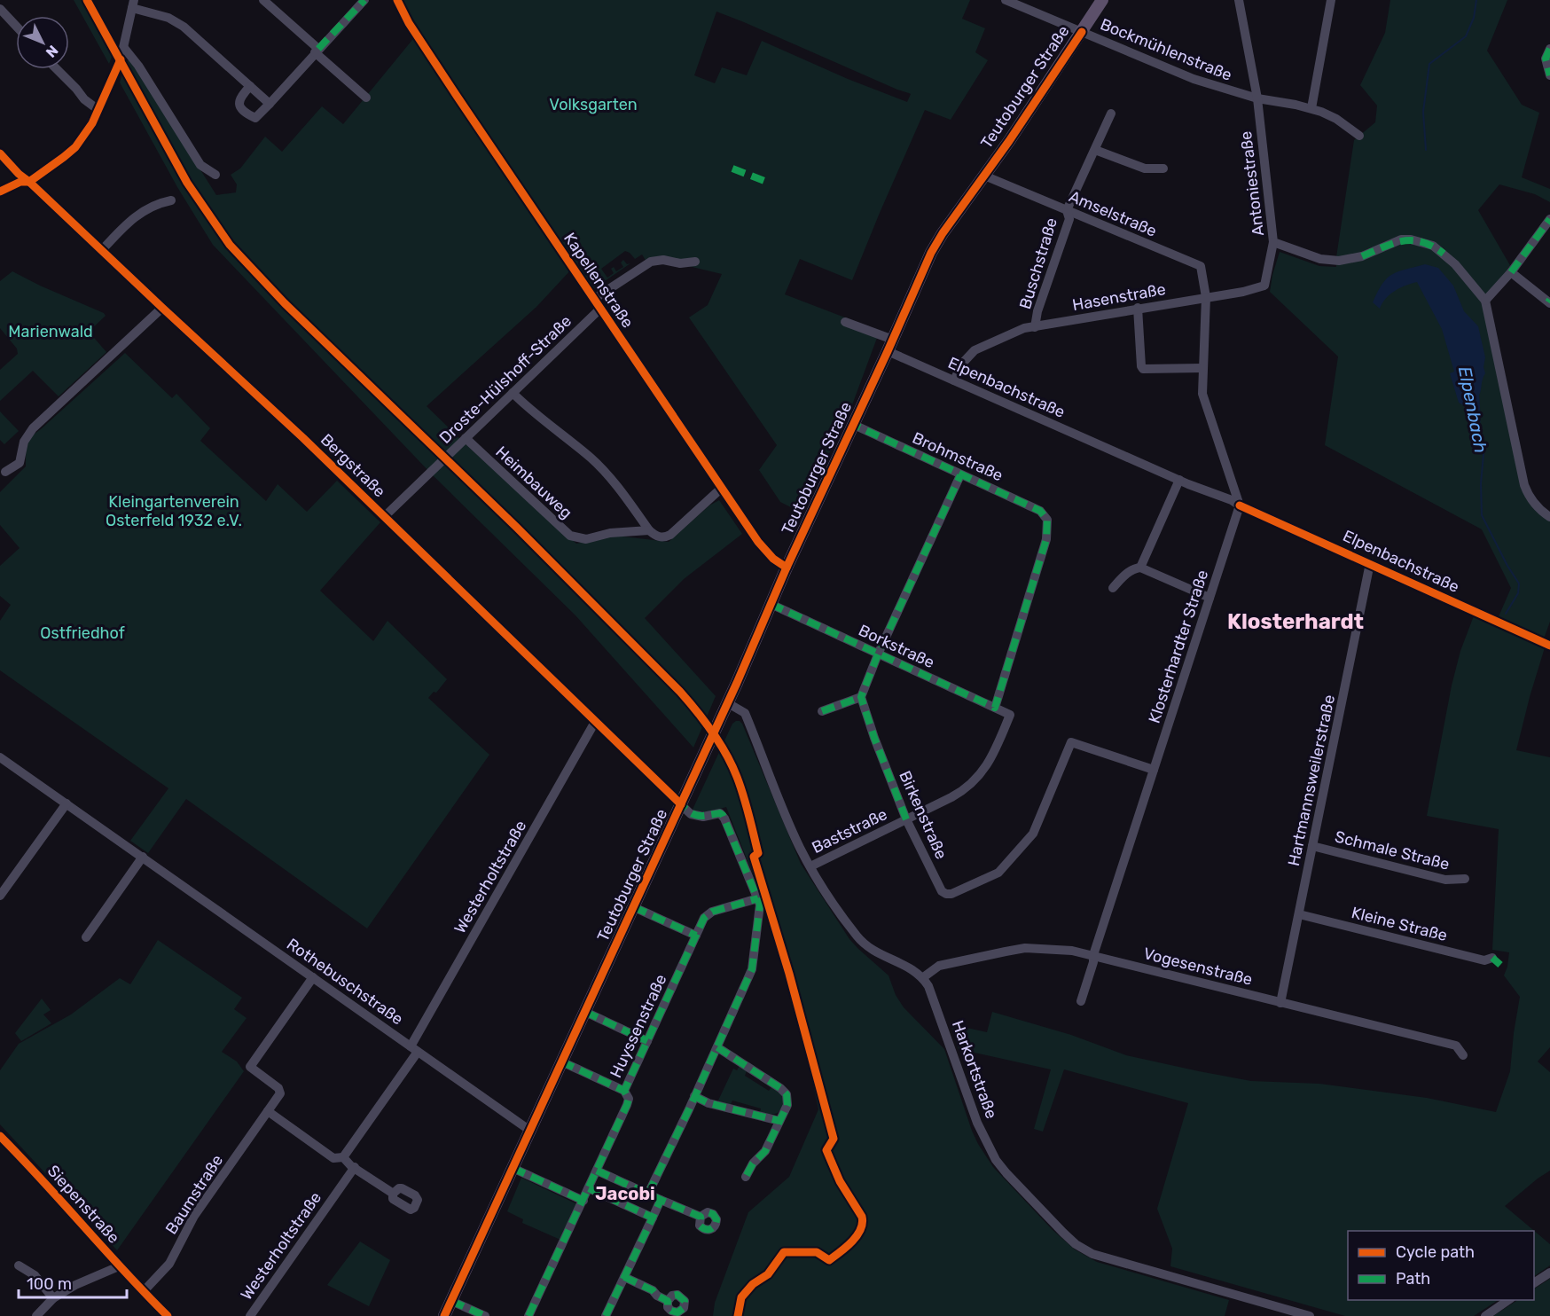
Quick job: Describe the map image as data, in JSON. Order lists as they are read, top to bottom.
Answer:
{
  "streets": {
    "main road": ["Teutoburger Straße"],
    "street": [
      "Bockmühlenstraße",
      "Antoniestraße",
      "Amselstraße",
      "Buschstraße",
      "Kapellenstraße",
      "Hasenstraße",
      "Droste-Hülshoff-Straße",
      "Elpenbachstraße",
      "Brohmstraße",
      "Bergstraße",
      "Heimbauweg",
      "Borkstraße",
      "Klosterhardter Straße",
      "Hartmannsweilerstraße",
      "Birkenstraße",
      "Baststraße",
      "Schmale Straße",
      "Westerholtstraße",
      "Kleine Straße",
      "Vogesenstraße",
      "Rothebuschstraße",
      "Huyssenstraße",
      "Harkortstraße",
      "Baumstraße",
      "Siepenstraße"
    ]
  },
  "crossings": [
    ["Bockmühlenstraße", "Teutoburger Straße"],
    ["Bockmühlenstraße", "Antoniestraße"],
    ["Teutoburger Straße", "Amselstraße"],
    ["Teutoburger Straße", "Kapellenstraße"],
    ["Teutoburger Straße", "Elpenbachstraße"],
    ["Teutoburger Straße", "Brohmstraße"],
    ["Teutoburger Straße", "Bergstraße"],
    ["Teutoburger Straße", "Borkstraße"],
    ["Teutoburger Straße", "Rothebuschstraße"],
    ["Antoniestraße", "Hasenstraße"],
    ["Amselstraße", "Buschstraße"],
    ["Amselstraße", "Hasenstraße"],
    ["Buschstraße", "Hasenstraße"],
    ["Kapellenstraße", "Droste-Hülshoff-Straße"],
    ["Kapellenstraße", "Heimbauweg"],
    ["Hasenstraße", "Elpenbachstraße"],
    ["Droste-Hülshoff-Straße", "Bergstraße"],
    ["Droste-Hülshoff-Straße", "Heimbauweg"],
    ["Elpenbachstraße", "Klosterhardter Straße"],
    ["Elpenbachstraße", "Hartmannsweilerstraße"],
    ["Brohmstraße", "Borkstraße"],
    ["Bergstraße", "Westerholtstraße"],
    ["Bergstraße", "Huyssenstraße"],
    ["Borkstraße", "Baststraße"],
    ["Klosterhardter Straße", "Birkenstraße"],
    ["Klosterhardter Straße", "Vogesenstraße"],
    ["Hartmannsweilerstraße", "Schmale Straße"],
    ["Hartmannsweilerstraße", "Kleine Straße"],
    ["Hartmannsweilerstraße", "Vogesenstraße"],
    ["Birkenstraße", "Baststraße"],
    ["Westerholtstraße", "Rothebuschstraße"],
    ["Vogesenstraße", "Harkortstraße"],
    ["Rothebuschstraße", "Baumstraße"],
    ["Baumstraße", "Siepenstraße"]
  ],
  "districts": ["Klosterhardt", "Jacobi"],
  "water": ["Elpenbach"],
  "parks": [
    "Volksgarten",
    "Marienwald",
    "Kleingartenverein Osterfeld 1932 e.V.",
    "Ostfriedhof"
  ],
  "legend": ["Cycle path", "Path"],
  "scale_bar": "100 m",
  "north": "bottom right"
}
